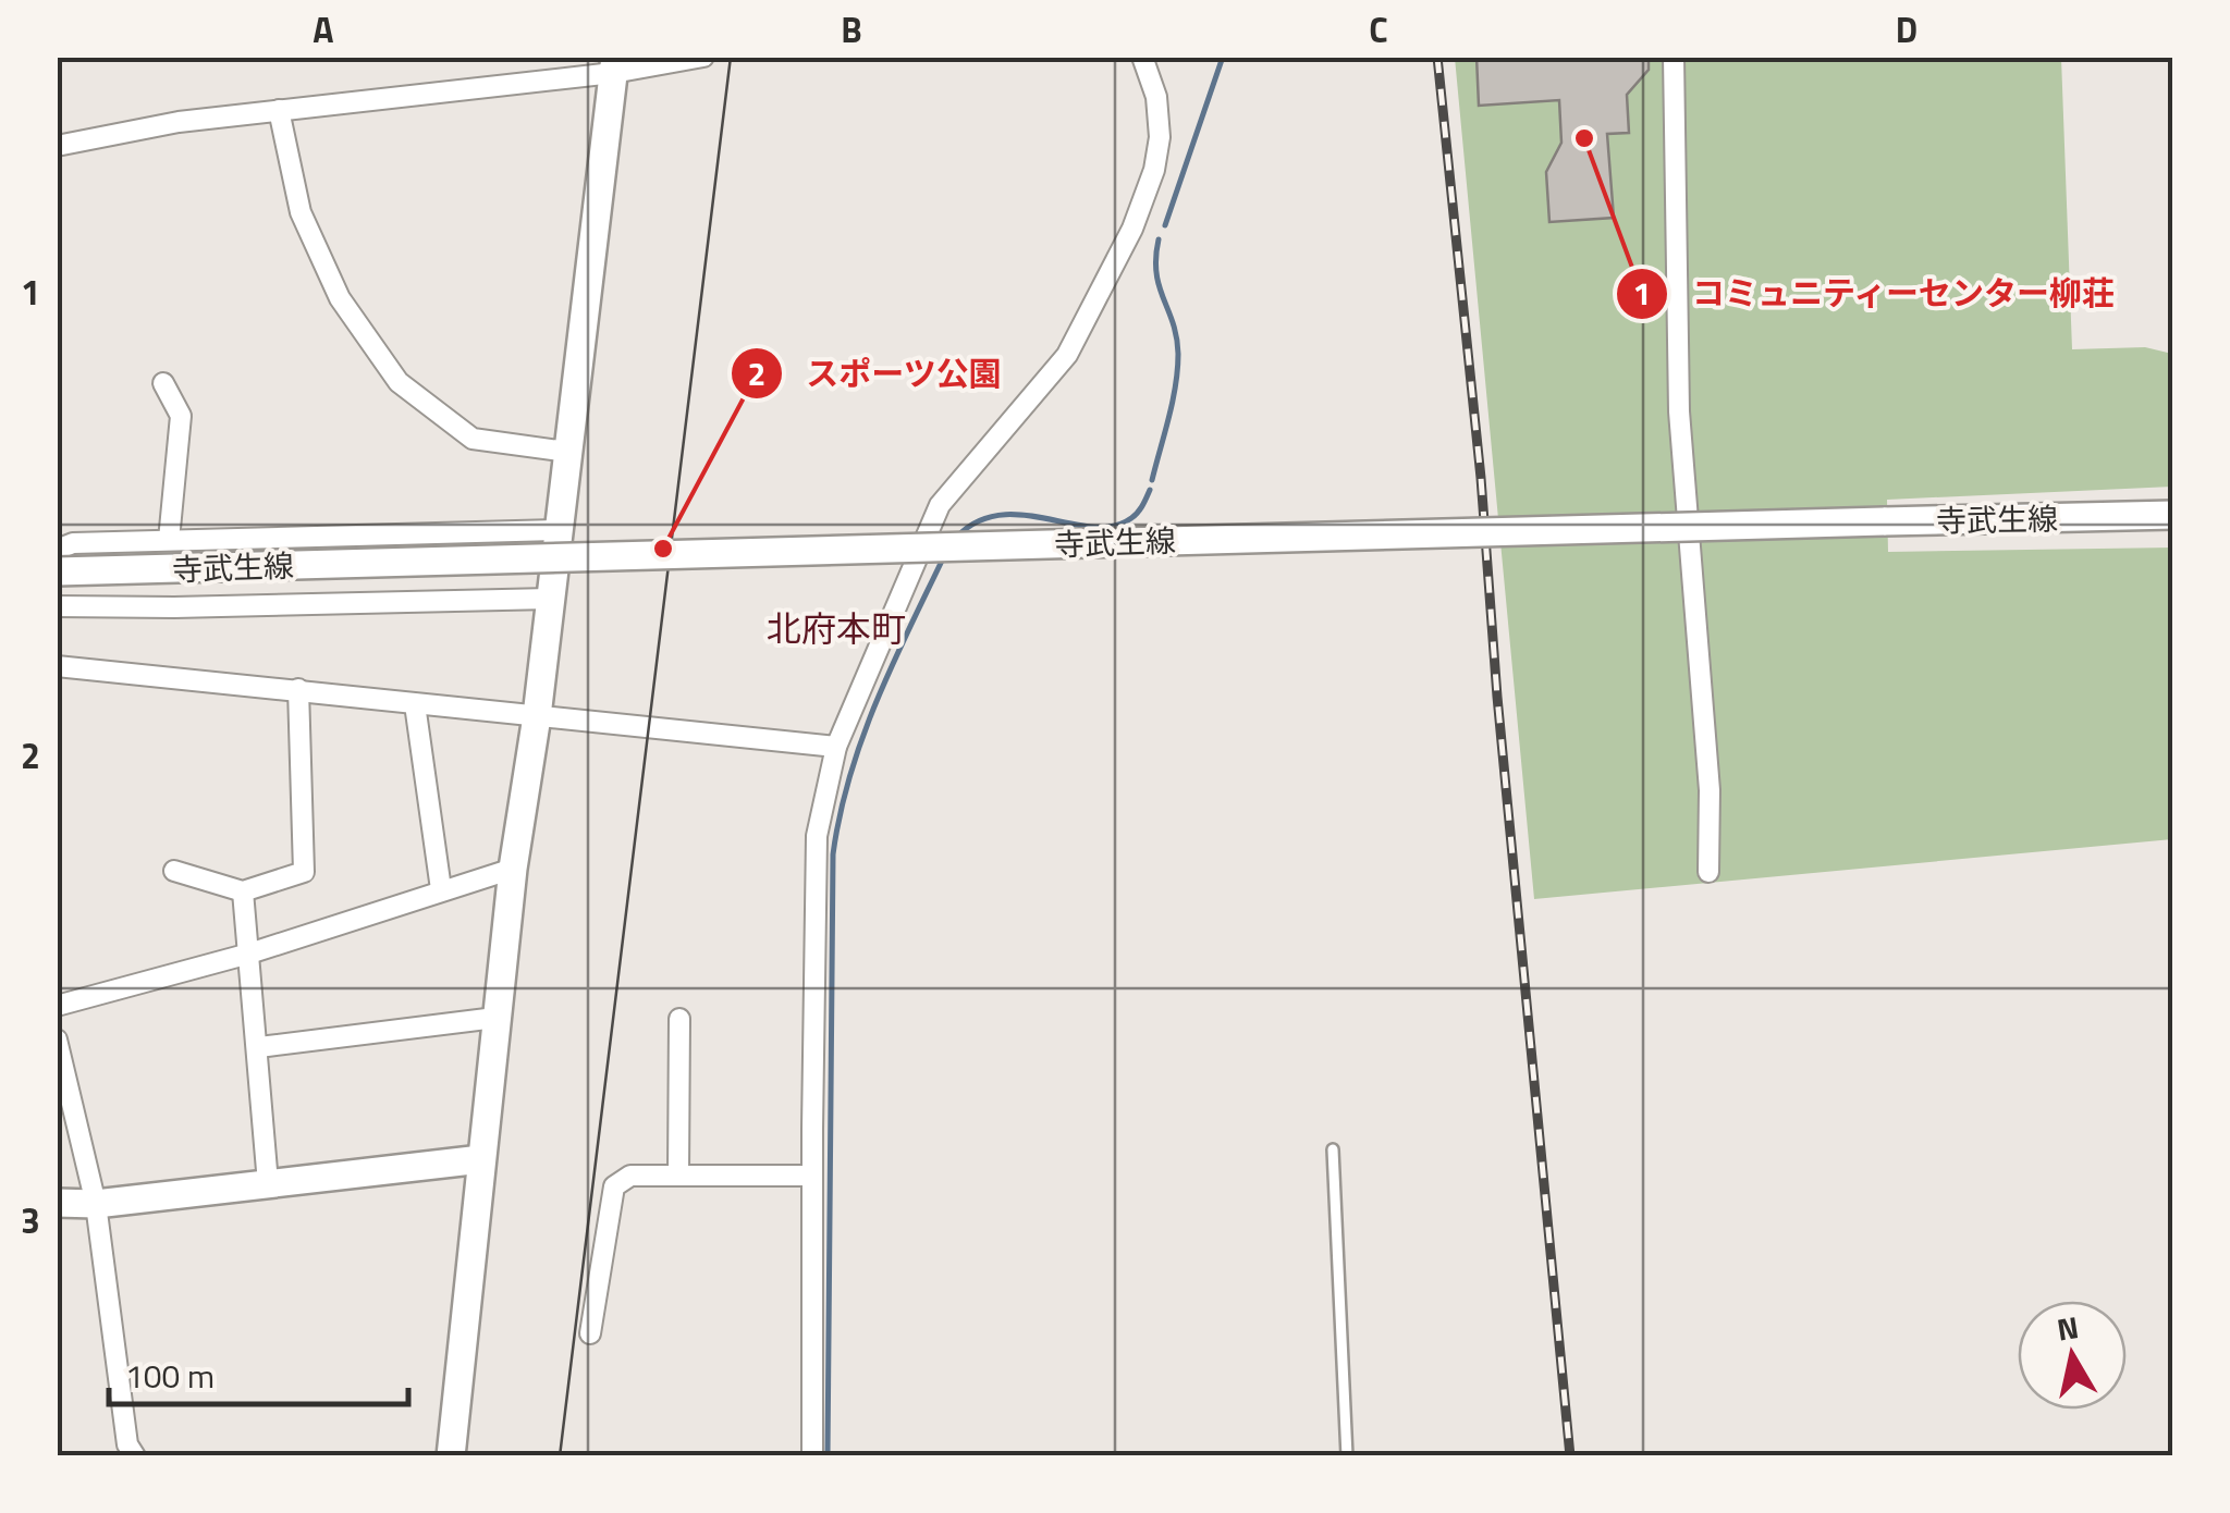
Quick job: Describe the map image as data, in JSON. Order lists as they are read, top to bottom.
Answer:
{
  "streets": {
    "main road": ["寺武生線"]
  },
  "districts": ["北府本町"],
  "places": ["コミュニティーセンター柳荘", "スポーツ公園"],
  "scale_bar": "100 m",
  "north": "top",
  "grid": {
    "columns": [
      "A",
      "B",
      "C",
      "D"
    ],
    "rows": ["1", "2", "3"]
  }
}
